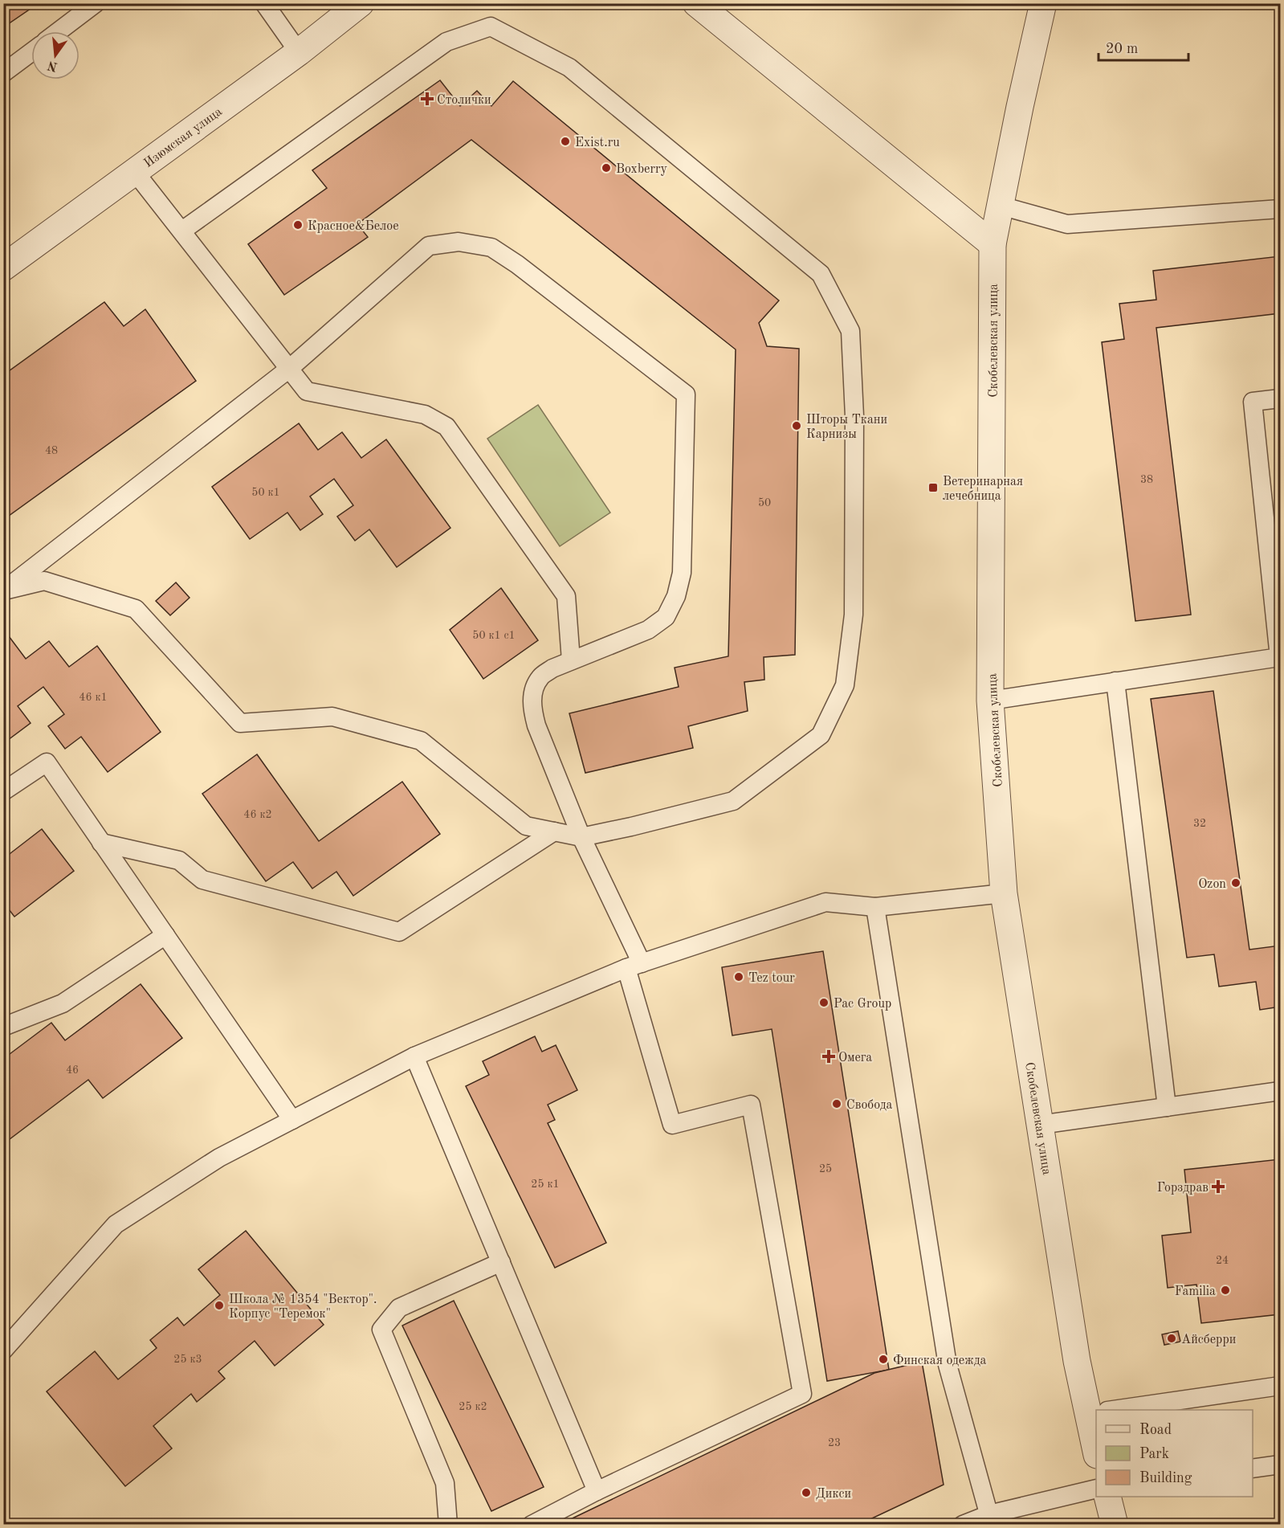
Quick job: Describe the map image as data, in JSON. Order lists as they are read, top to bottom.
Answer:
{
  "streets": {
    "street": ["Изюмская улица", "Скобелевская улица"]
  },
  "places": {
    "health": ["Столички", "Омега", "Горздрав"],
    "other": [
      "Exist.ru",
      "Boxberry",
      "Красное&Белое",
      "Шторы Ткани Карнизы",
      "Ozon",
      "Tez tour",
      "Pac Group",
      "Свобода",
      "Familia",
      "Школа № 1354 \"Вектор\". Корпус \"Теремок\"",
      "Айсберри",
      "Финская одежда",
      "Дикси"
    ],
    "transit": ["Ветеринарная лечебница"]
  },
  "house_numbers": [
    "48",
    "38",
    "50 к1",
    "50",
    "50 к1 с1",
    "46 к1",
    "46 к2",
    "32",
    "46",
    "25",
    "25 к1",
    "24",
    "25 к3",
    "25 к2",
    "23"
  ],
  "legend": ["Road", "Park", "Building"],
  "scale_bar": "20 m",
  "north": "bottom"
}
